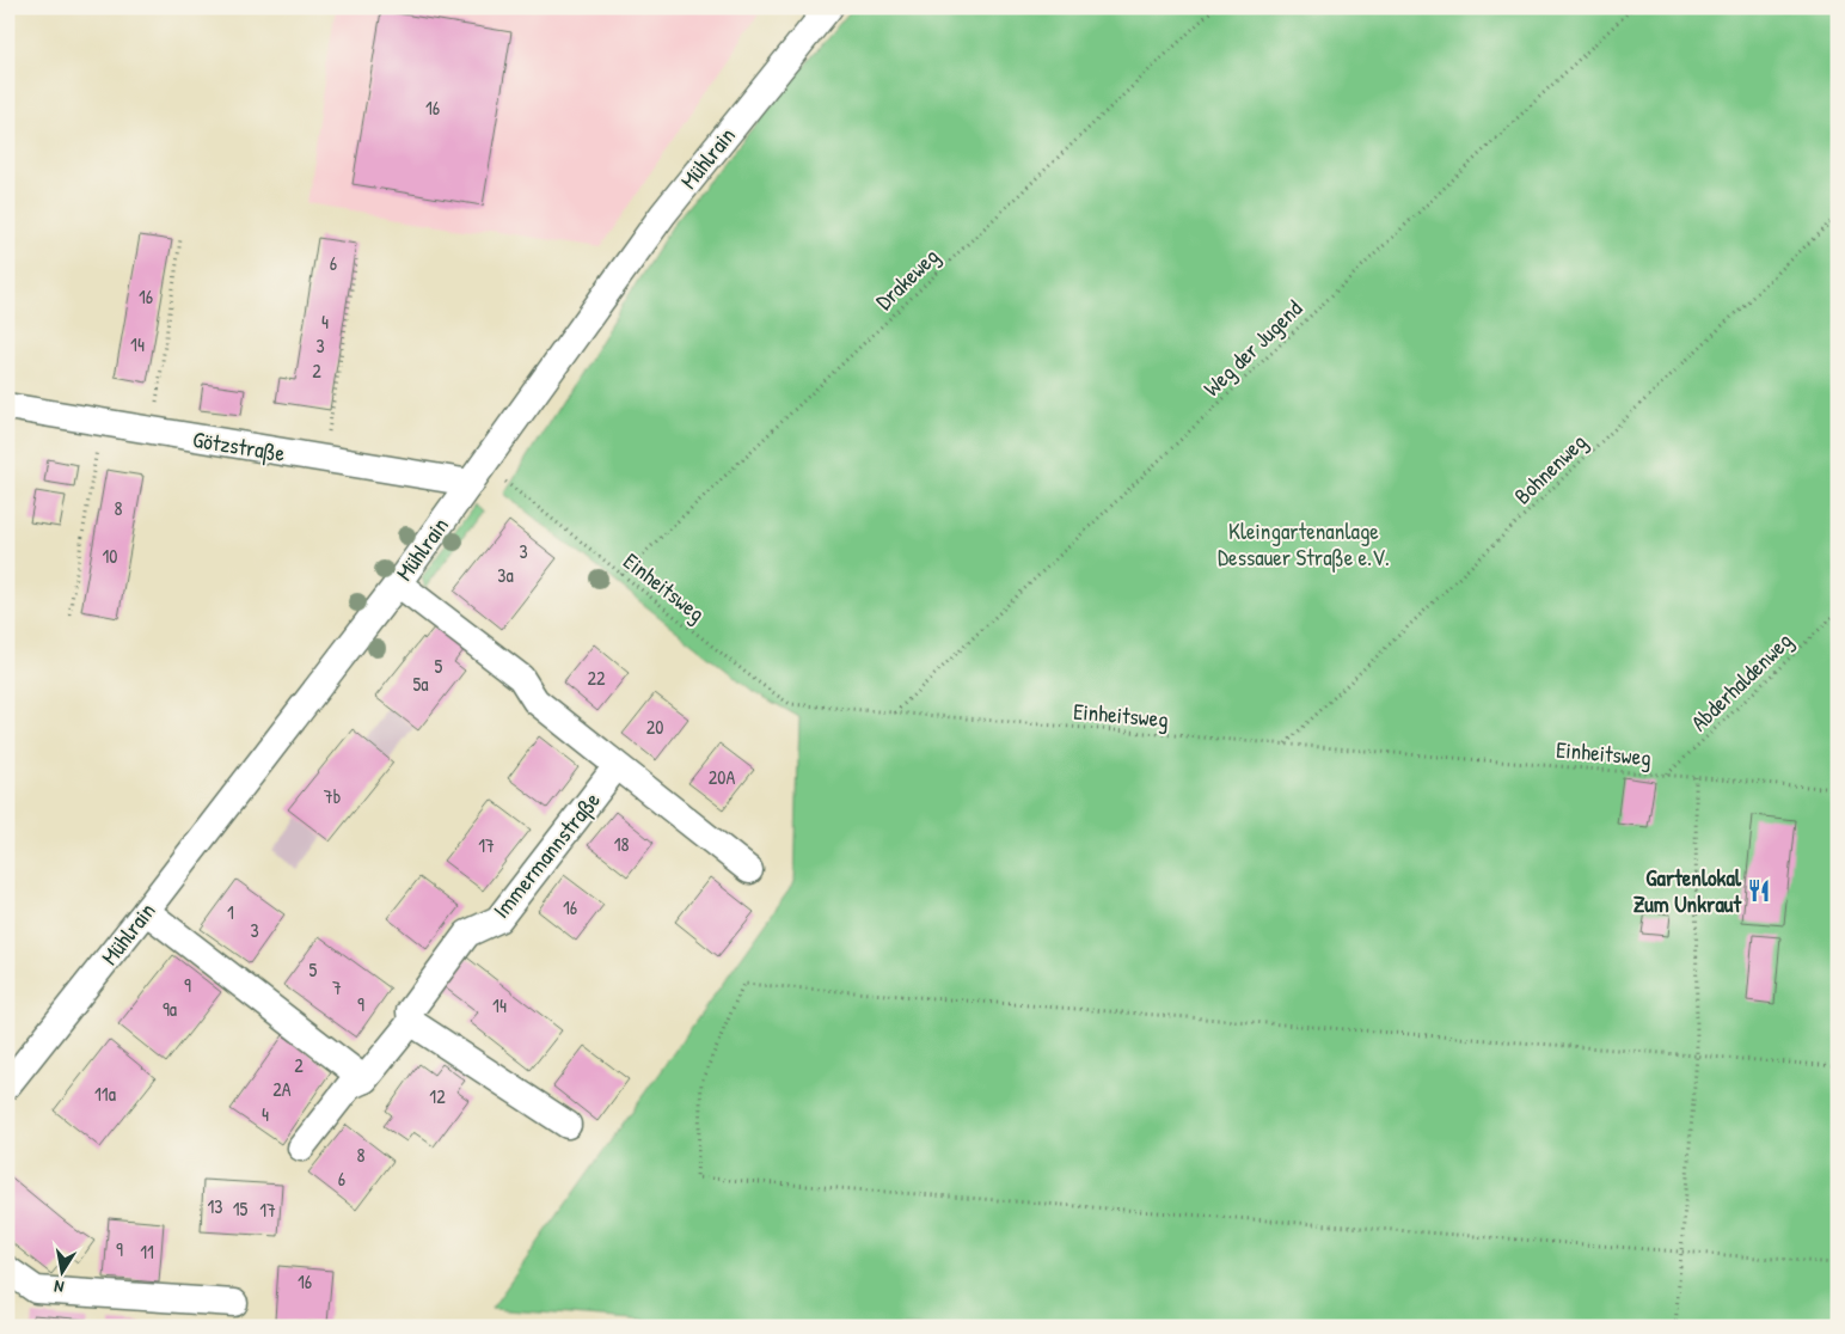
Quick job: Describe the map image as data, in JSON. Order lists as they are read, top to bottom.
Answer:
{
  "streets": {
    "street": ["Mühlrain", "Götzstraße", "Immermannstraße"],
    "path": [
      "Drakeweg",
      "Weg der Jugend",
      "Bohnenweg",
      "Einheitsweg",
      "Abderhaldenweg"
    ]
  },
  "crossings": [
    ["Mühlrain", "Götzstraße"],
    ["Mühlrain", "Einheitsweg"],
    ["Drakeweg", "Einheitsweg"],
    ["Weg der Jugend", "Einheitsweg"],
    ["Götzstraße", "Einheitsweg"],
    ["Bohnenweg", "Einheitsweg"],
    ["Einheitsweg", "Abderhaldenweg"]
  ],
  "parks": ["Kleingartenanlage Dessauer Straße e.V."],
  "places": {
    "restaurant": ["Gartenlokal Zum Unkraut"]
  },
  "house_numbers": [
    "16",
    "6",
    "16",
    "4",
    "14",
    "3",
    "2",
    "8",
    "3",
    "10",
    "3a",
    "5",
    "22",
    "5a",
    "20",
    "20A",
    "7b",
    "18",
    "17",
    "16",
    "1",
    "3",
    "5",
    "9",
    "7",
    "9",
    "14",
    "9a",
    "2",
    "2A",
    "11a",
    "12",
    "4",
    "8",
    "6",
    "13",
    "15",
    "17",
    "9",
    "11",
    "16"
  ],
  "north": "bottom"
}
